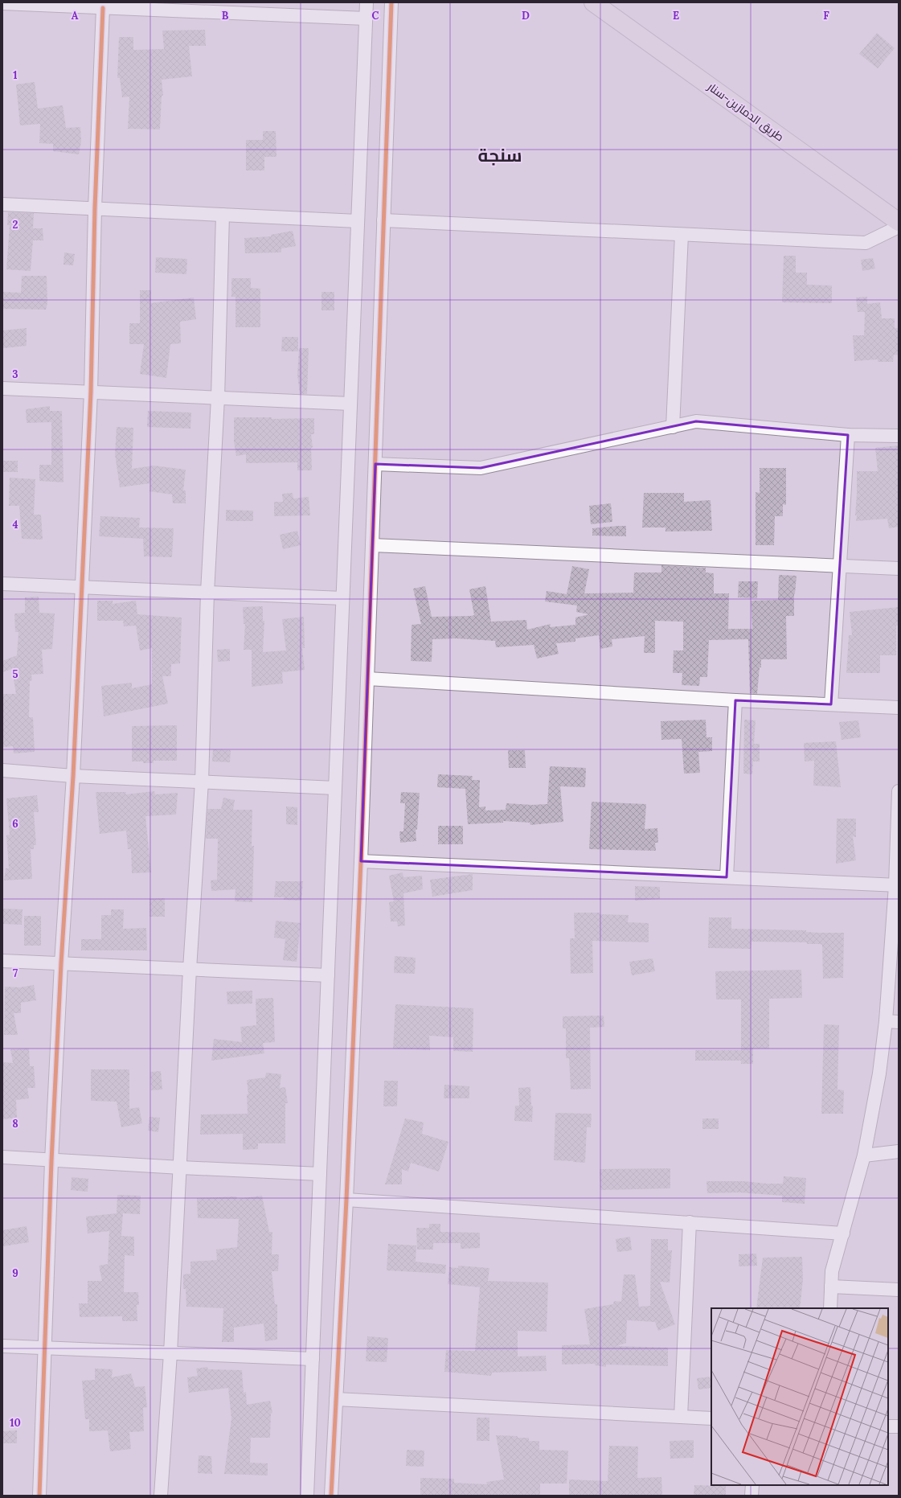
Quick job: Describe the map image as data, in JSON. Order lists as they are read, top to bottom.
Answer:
{
  "streets": {
    "highway": ["طريق الدمازين-سنار"]
  },
  "districts": ["سنجة"],
  "grid": {
    "columns": [
      "A",
      "B",
      "C",
      "D",
      "E",
      "F"
    ],
    "rows": [
      "1",
      "2",
      "3",
      "4",
      "5",
      "6",
      "7",
      "8",
      "9",
      "10"
    ]
  }
}
